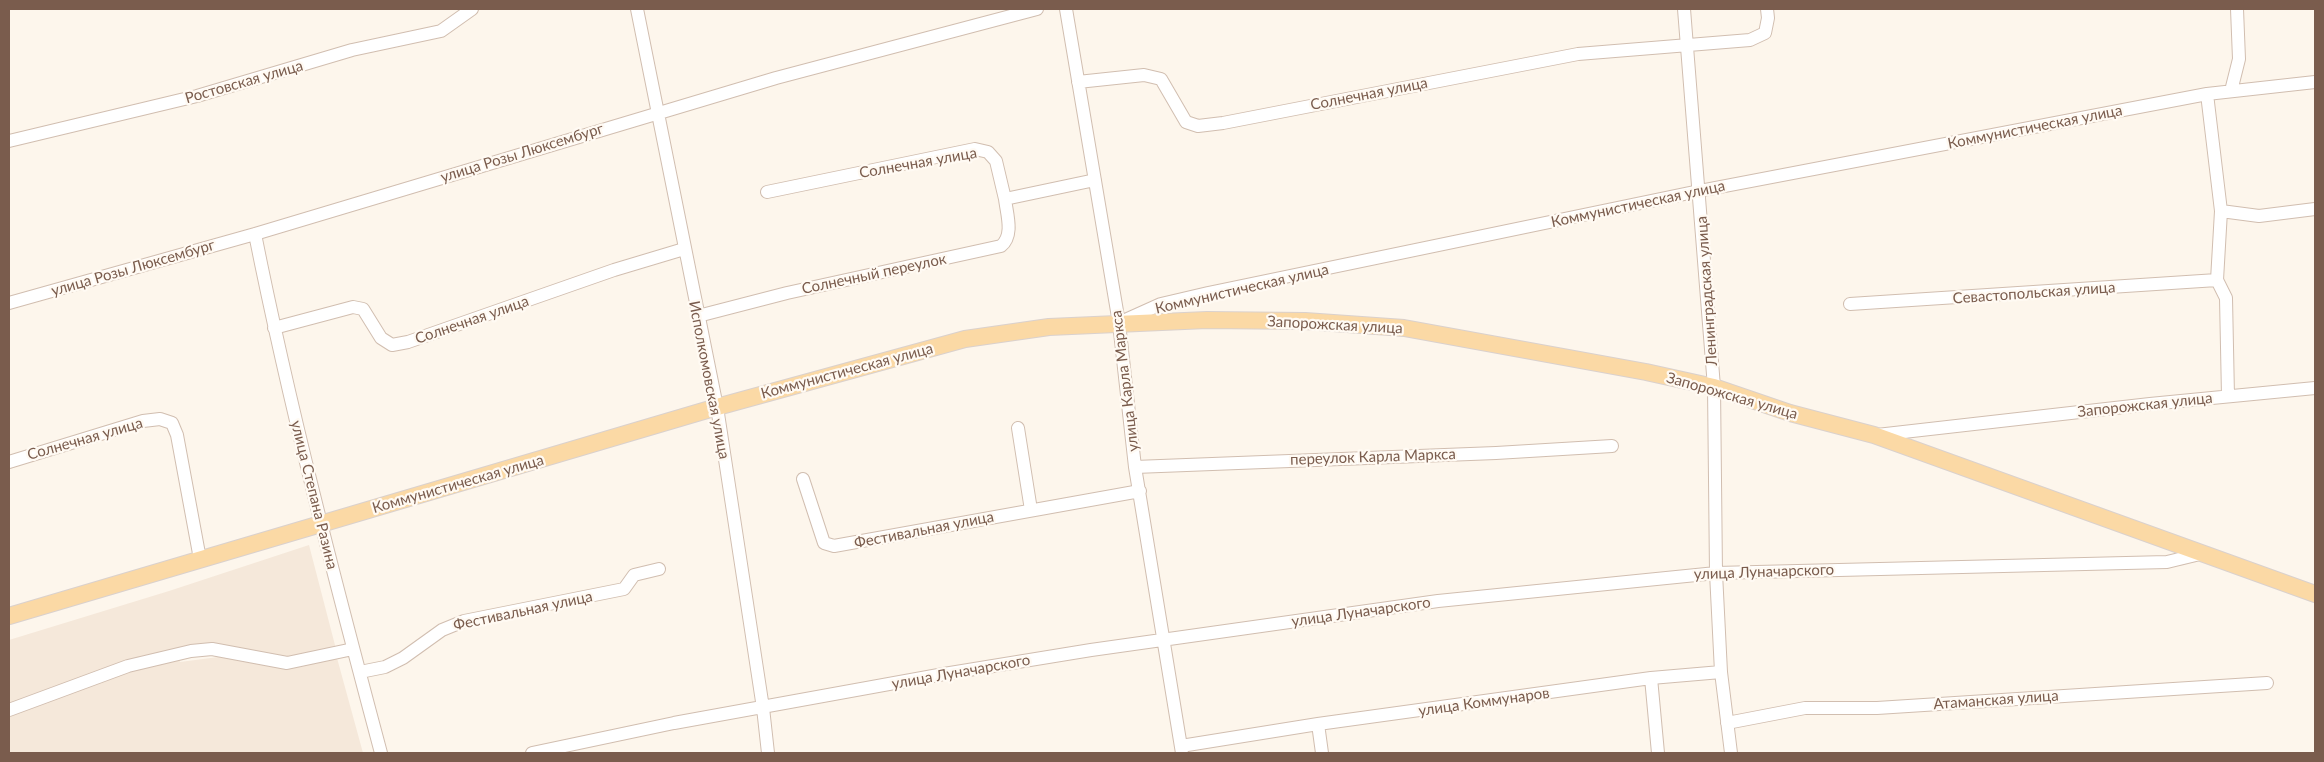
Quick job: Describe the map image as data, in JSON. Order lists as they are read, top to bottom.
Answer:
{
  "streets": {
    "main road": ["Коммунистическая улица", "Запорожская улица"],
    "street": [
      "Ростовская улица",
      "Солнечная улица",
      "улица Розы Люксембург",
      "Солнечный переулок",
      "Ленинградская улица",
      "Севастопольская улица",
      "Исполкомовская улица",
      "улица Карла Маркса",
      "переулок Карла Маркса",
      "улица Степана Разина",
      "Фестивальная улица",
      "улица Луначарского",
      "Атаманская улица",
      "улица Коммунаров"
    ]
  },
  "crossings": [
    ["Солнечная улица", "Коммунистическая улица"],
    ["Солнечная улица", "Солнечный переулок"],
    ["Солнечная улица", "Ленинградская улица"],
    ["Солнечная улица", "Исполкомовская улица"],
    ["Солнечная улица", "улица Карла Маркса"],
    ["Солнечная улица", "улица Степана Разина"],
    ["Коммунистическая улица", "Ленинградская улица"],
    ["Коммунистическая улица", "Запорожская улица"],
    ["Коммунистическая улица", "Исполкомовская улица"],
    ["Коммунистическая улица", "улица Карла Маркса"],
    ["Коммунистическая улица", "улица Степана Разина"],
    ["улица Розы Люксембург", "Исполкомовская улица"],
    ["улица Розы Люксембург", "улица Степана Разина"],
    ["Солнечный переулок", "Исполкомовская улица"],
    ["Ленинградская улица", "Запорожская улица"],
    ["Ленинградская улица", "улица Луначарского"],
    ["Ленинградская улица", "Атаманская улица"],
    ["Ленинградская улица", "улица Коммунаров"],
    ["Запорожская улица", "улица Карла Маркса"],
    ["Исполкомовская улица", "улица Луначарского"],
    ["улица Карла Маркса", "переулок Карла Маркса"],
    ["улица Карла Маркса", "Фестивальная улица"],
    ["улица Карла Маркса", "улица Луначарского"],
    ["улица Карла Маркса", "улица Коммунаров"],
    ["улица Степана Разина", "Фестивальная улица"]
  ]
}
